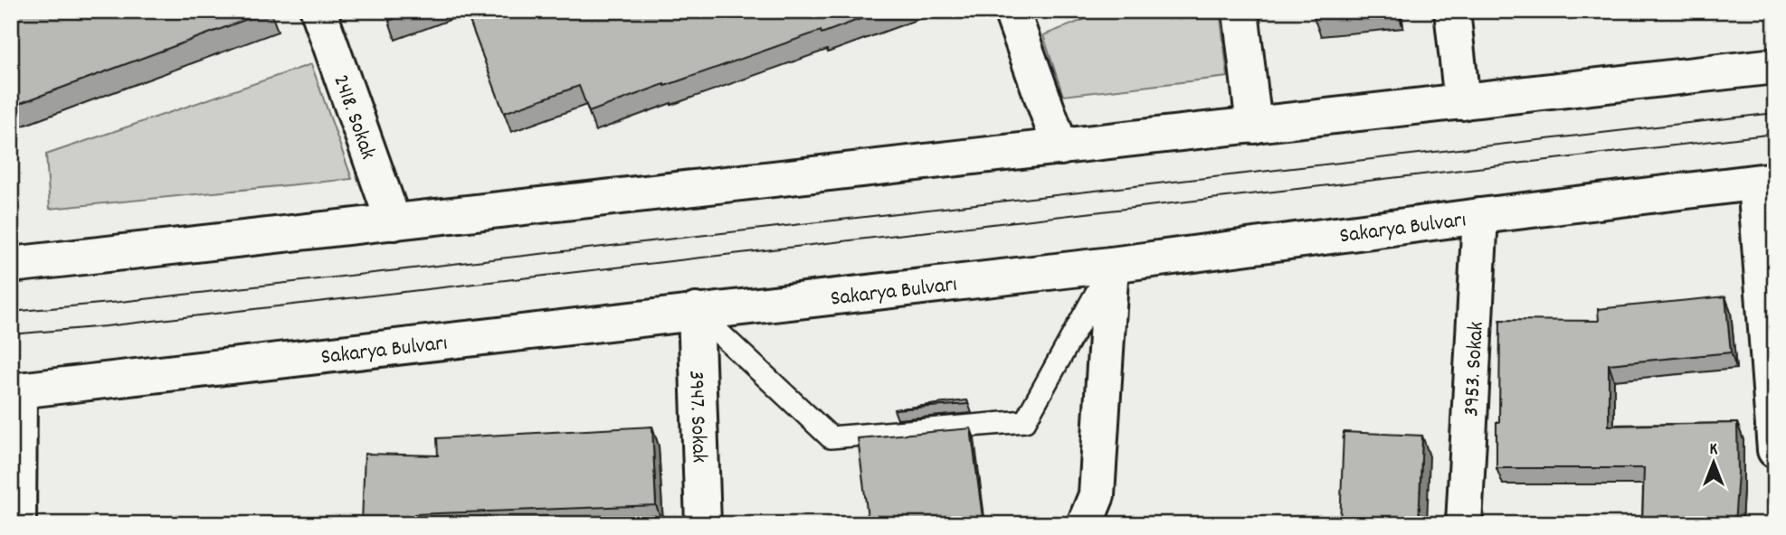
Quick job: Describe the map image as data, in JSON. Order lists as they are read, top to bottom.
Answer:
{
  "streets": {
    "main road": [
      "2418. Sokak",
      "Sakarya Bulvarı",
      "3953. Sokak",
      "3947. Sokak"
    ]
  },
  "crossings": [
    ["Sakarya Bulvarı", "3953. Sokak"],
    ["Sakarya Bulvarı", "3947. Sokak"]
  ],
  "north": "top"
}
